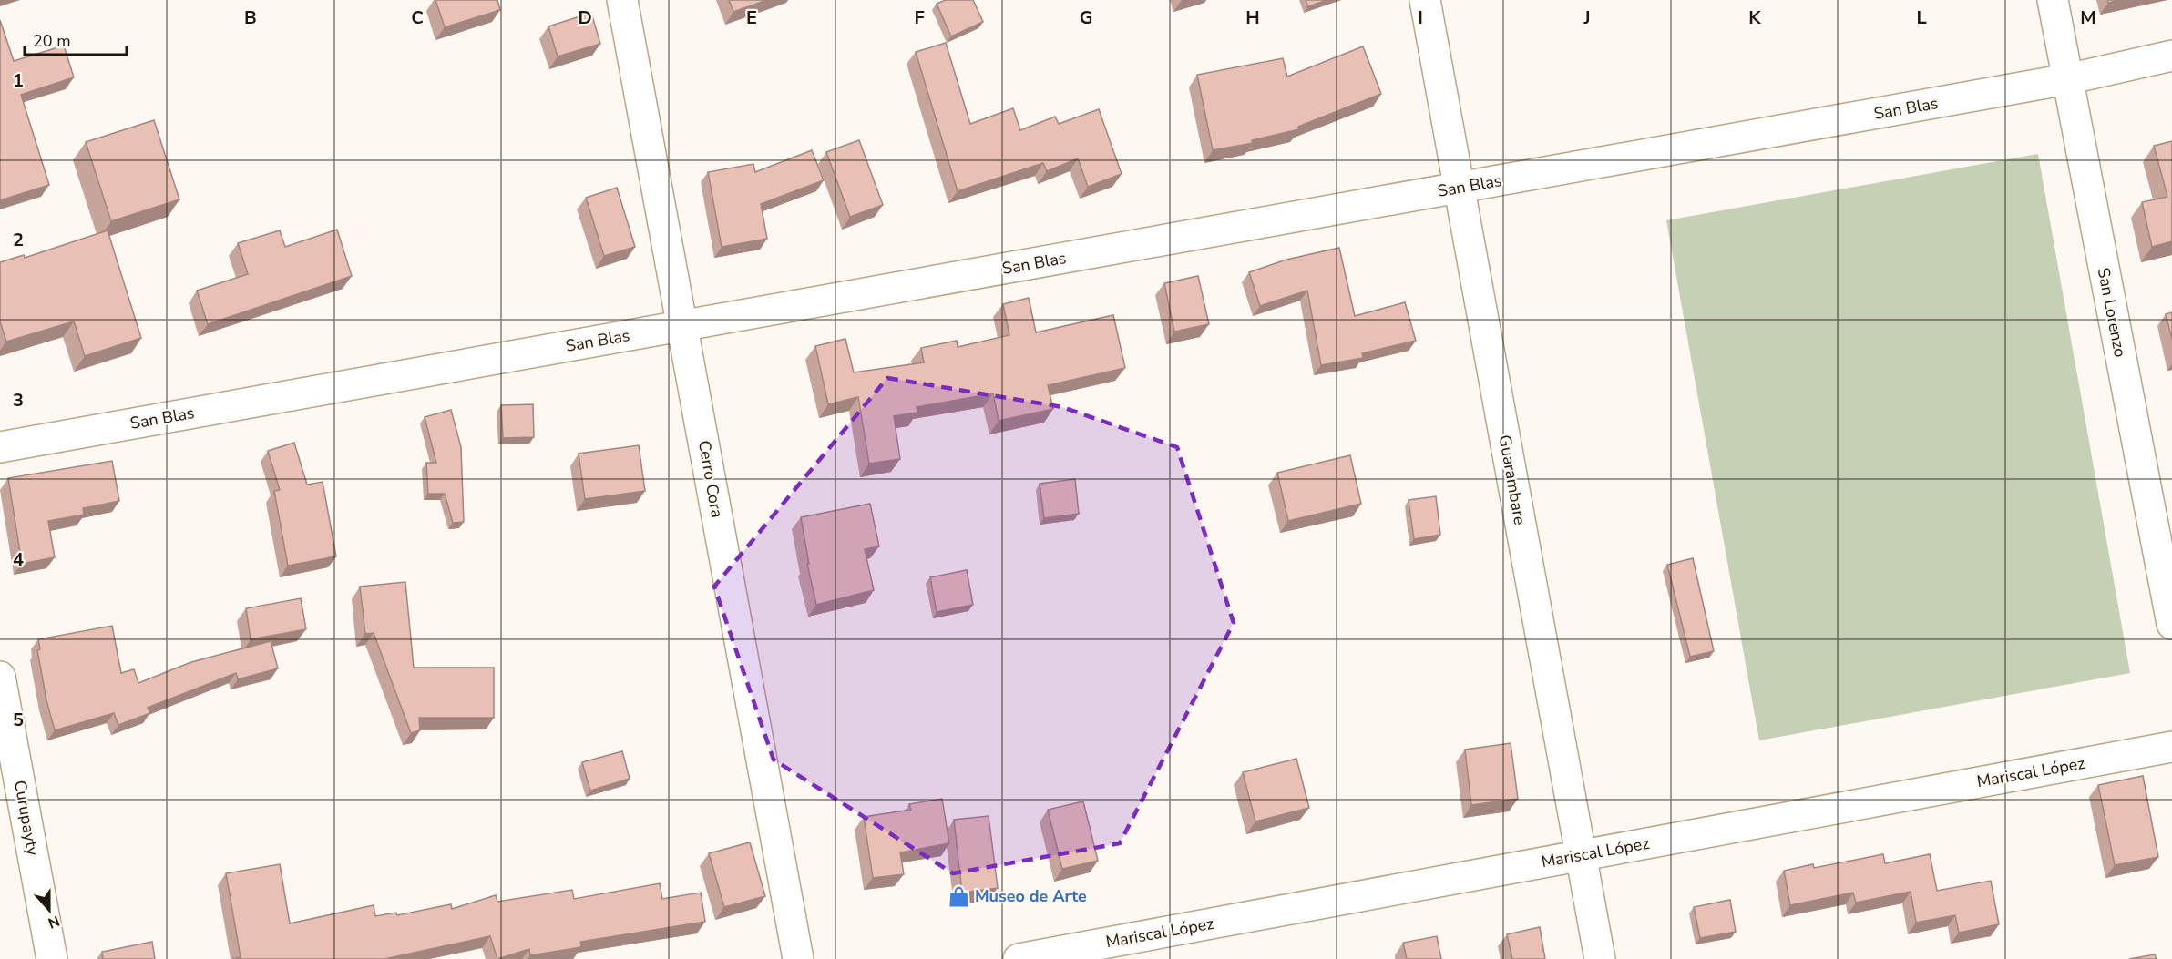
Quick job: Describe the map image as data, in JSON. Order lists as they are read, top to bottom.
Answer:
{
  "streets": {
    "street": [
      "San Blas",
      "San Lorenzo",
      "Cerro Cora",
      "Guarambare",
      "Mariscal López",
      "Curupayty"
    ]
  },
  "crossings": [
    ["San Blas", "San Lorenzo"],
    ["San Blas", "Cerro Cora"],
    ["San Blas", "Guarambare"],
    ["Guarambare", "Mariscal López"]
  ],
  "places": {
    "shop": ["Museo de Arte"]
  },
  "scale_bar": "20 m",
  "north": "bottom",
  "grid": {
    "columns": [
      "B",
      "C",
      "D",
      "E",
      "F",
      "G",
      "H",
      "I",
      "J",
      "K",
      "L",
      "M"
    ],
    "rows": [
      "1",
      "2",
      "3",
      "4",
      "5"
    ]
  }
}
